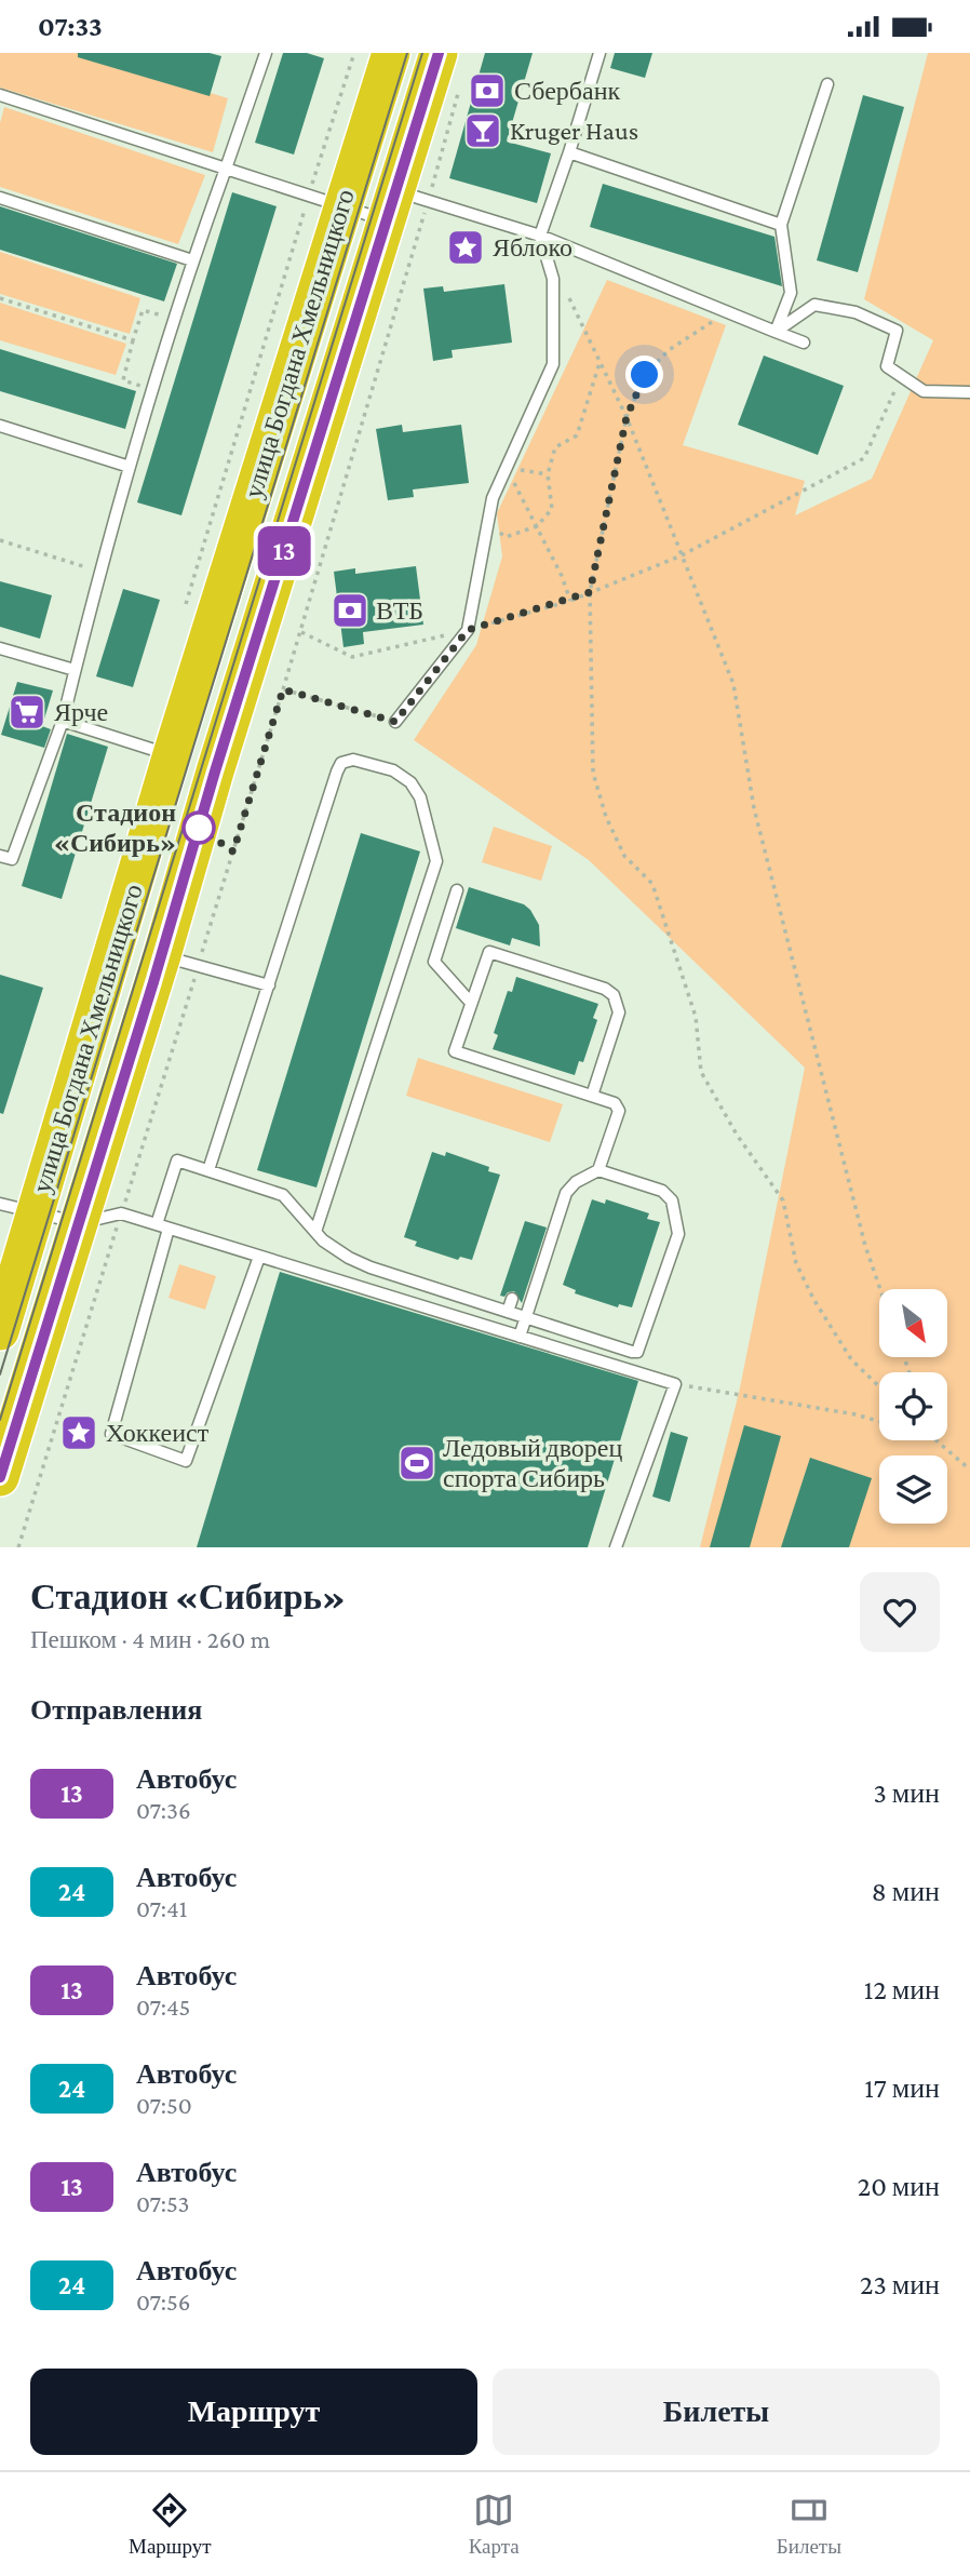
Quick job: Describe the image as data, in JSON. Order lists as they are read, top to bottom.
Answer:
{
  "streets": {
    "highway": ["улица Богдана Хмельницкого"]
  },
  "places": {
    "bank": ["Сбербанк", "ВТБ"],
    "bar": ["Kruger Haus"],
    "place": ["Яблоко", "Хоккеист"],
    "supermarket": ["Ярче"],
    "other": ["Стадион «Сибирь»"],
    "sports": ["Ледовый дворец спорта Сибирь"]
  },
  "lines": ["bus line 13"],
  "north": "bottom right",
  "page": {
    "status": "07:33",
    "on_map": "13",
    "heading": [
      ["Стадион «Сибирь»", "Пешком · 4 мин · 260 m"],
      "Отправления"
    ],
    "list": [
      {
        "mark": "13",
        "name": "Автобус",
        "note": "07:36",
        "value": "3 мин"
      },
      {
        "mark": "24",
        "name": "Автобус",
        "note": "07:41",
        "value": "8 мин"
      },
      {
        "mark": "13",
        "name": "Автобус",
        "note": "07:45",
        "value": "12 мин"
      },
      {
        "mark": "24",
        "name": "Автобус",
        "note": "07:50",
        "value": "17 мин"
      },
      {
        "mark": "13",
        "name": "Автобус",
        "note": "07:53",
        "value": "20 мин"
      },
      {
        "mark": "24",
        "name": "Автобус",
        "note": "07:56",
        "value": "23 мин"
      }
    ],
    "buttons": ["Маршрут", "Билеты"],
    "tabs": ["Маршрут", "Карта", "Билеты"]
  }
}
